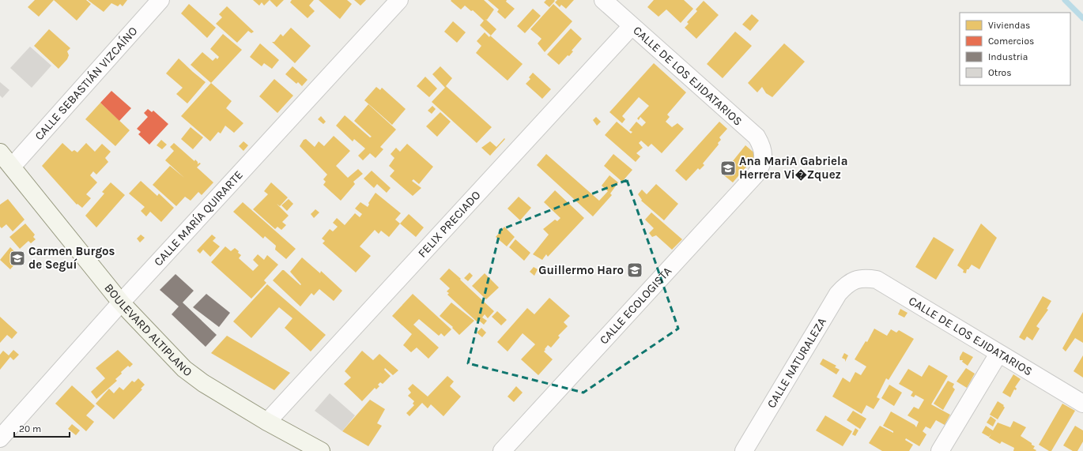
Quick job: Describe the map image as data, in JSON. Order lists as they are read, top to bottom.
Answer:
{
  "streets": {
    "street": [
      "CALLE DE LOS EJIDATARIOS",
      "CALLE SEBASTIÁN VIZCAÍNO",
      "CALLE MARÍA QUIRARTE",
      "FELIX PRECIADO",
      "CALLE ECOLOGISTA",
      "BOULEVARD ALTIPLANO",
      "CALLE NATURALEZA"
    ]
  },
  "crossings": [
    ["CALLE DE LOS EJIDATARIOS", "FELIX PRECIADO"],
    ["CALLE DE LOS EJIDATARIOS", "CALLE ECOLOGISTA"],
    ["CALLE DE LOS EJIDATARIOS", "CALLE NATURALEZA"],
    ["CALLE SEBASTIÁN VIZCAÍNO", "BOULEVARD ALTIPLANO"],
    ["CALLE MARÍA QUIRARTE", "BOULEVARD ALTIPLANO"],
    ["FELIX PRECIADO", "BOULEVARD ALTIPLANO"]
  ],
  "places": {
    "school or university": ["Ana MariA Gabriela Herrera Vi�Zquez", "Carmen Burgos de Seguí", "Guillermo Haro"]
  },
  "legend": [
    "Viviendas",
    "Comercios",
    "Industria",
    "Otros"
  ],
  "scale_bar": "20 m"
}
